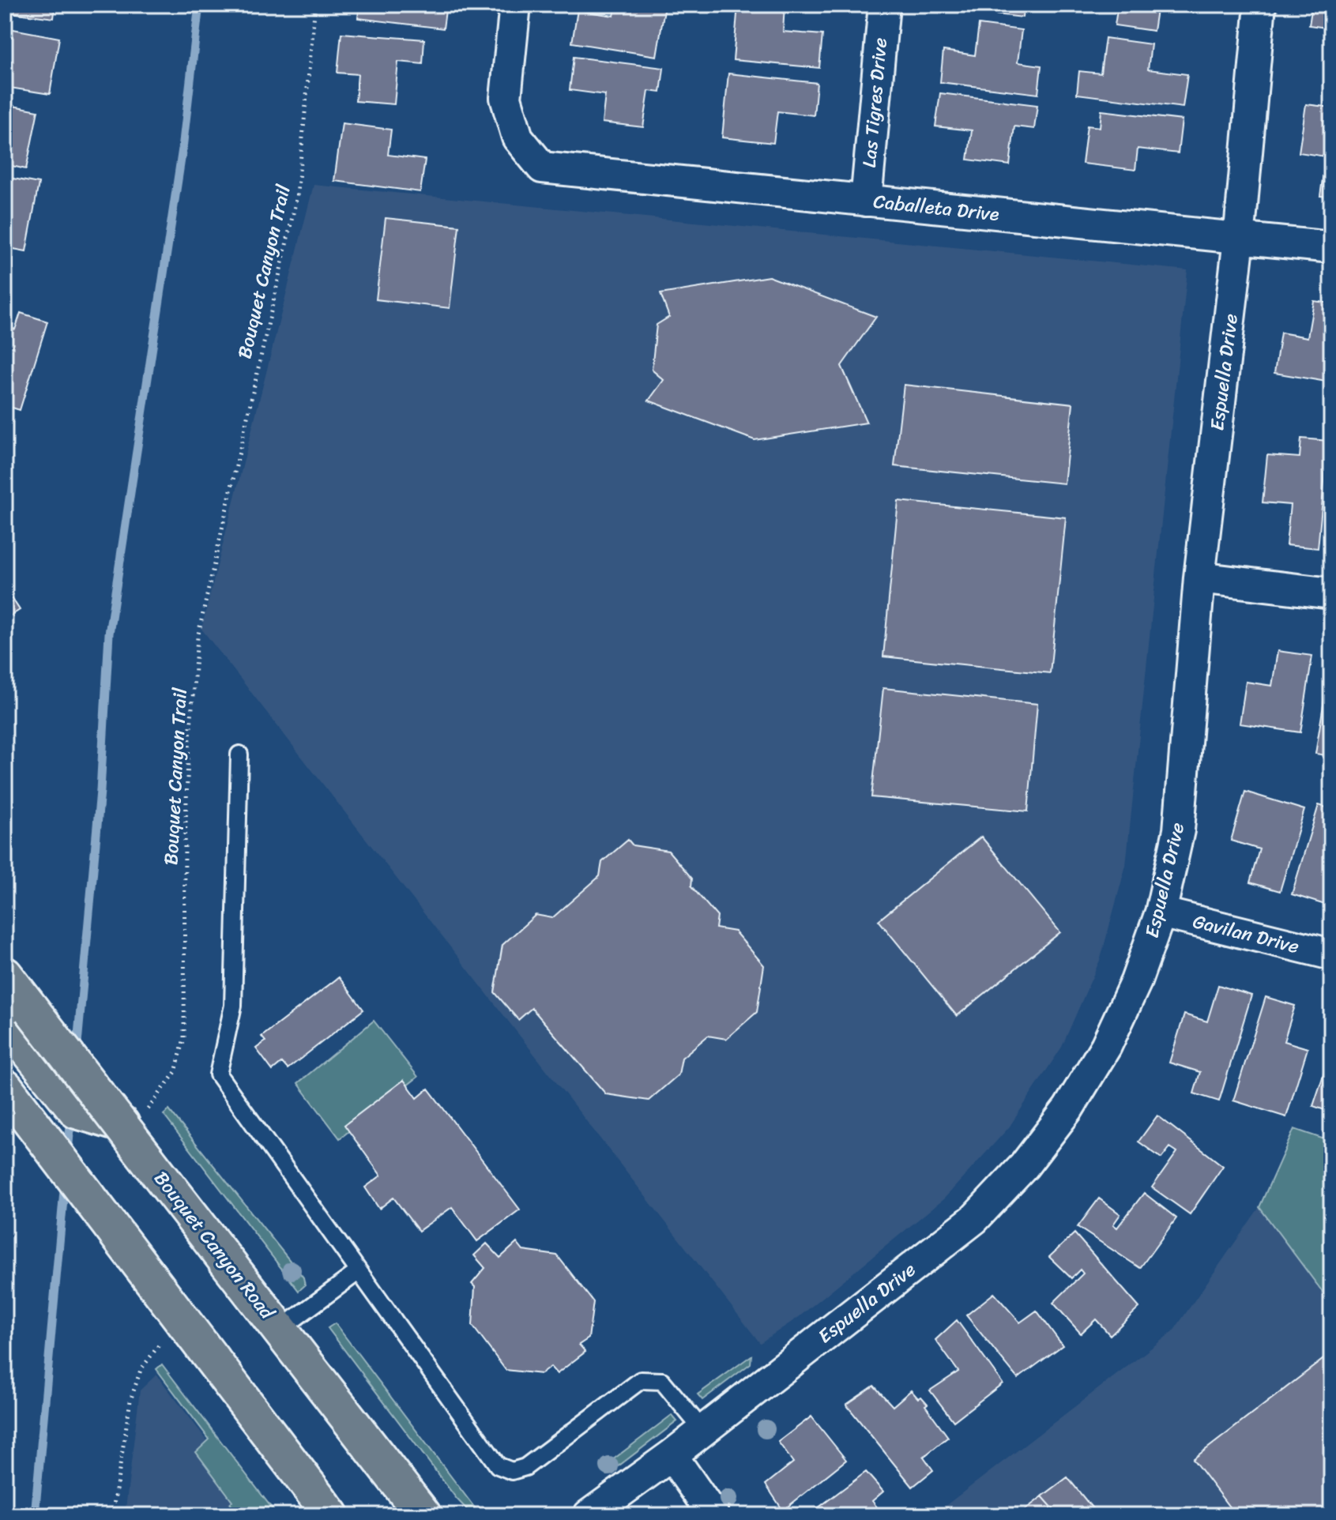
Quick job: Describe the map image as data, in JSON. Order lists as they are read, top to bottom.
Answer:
{
  "streets": {
    "main road": ["Bouquet Canyon Road"],
    "street": [
      "Las Tigres Drive",
      "Caballeta Drive",
      "Espuella Drive",
      "Gavilan Drive"
    ],
    "path": ["Bouquet Canyon Trail"]
  },
  "crossings": [
    ["Las Tigres Drive", "Caballeta Drive"],
    ["Caballeta Drive", "Espuella Drive"],
    ["Bouquet Canyon Trail", "Bouquet Canyon Road"],
    ["Espuella Drive", "Gavilan Drive"]
  ]
}
